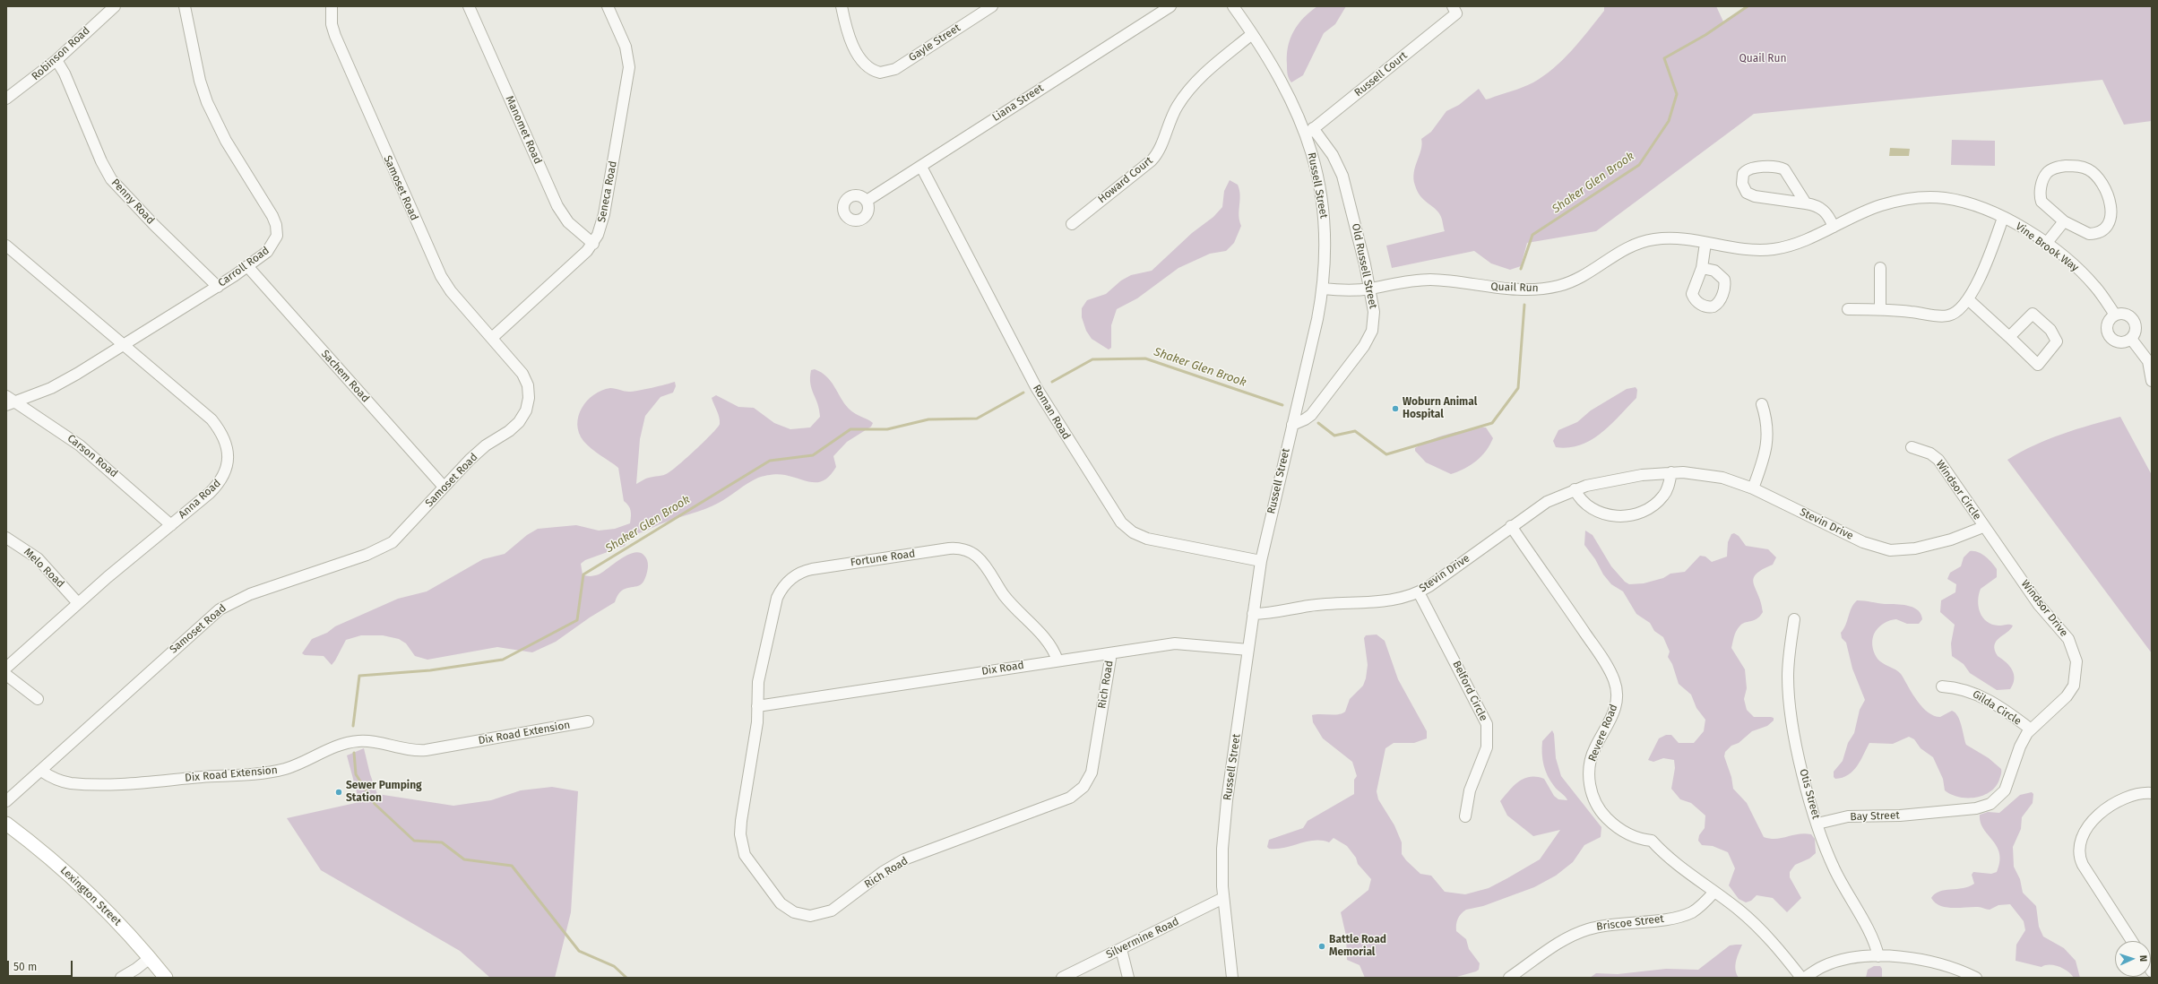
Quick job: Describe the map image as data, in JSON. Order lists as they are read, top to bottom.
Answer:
{
  "streets": {
    "main road": ["Lexington Street"],
    "street": [
      "Gayle Street",
      "Robinson Road",
      "Russell Court",
      "Liana Street",
      "Manomet Road",
      "Howard Court",
      "Russell Street",
      "Samoset Road",
      "Seneca Road",
      "Penny Road",
      "Vine Brook Way",
      "Old Russell Street",
      "Carroll Road",
      "Quail Run",
      "Sachem Road",
      "Roman Road",
      "Carson Road",
      "Windsor Circle",
      "Anna Road",
      "Stevin Drive",
      "Fortune Road",
      "Melo Road",
      "Windsor Drive",
      "Dix Road",
      "Rich Road",
      "Belford Circle",
      "Gilda Circle",
      "Dix Road Extension",
      "Revere Road",
      "Otis Street",
      "Bay Street",
      "Briscoe Street",
      "Silvermine Road"
    ]
  },
  "crossings": [
    ["Robinson Road", "Penny Road"],
    ["Russell Court", "Russell Street"],
    ["Russell Court", "Old Russell Street"],
    ["Liana Street", "Roman Road"],
    ["Manomet Road", "Seneca Road"],
    ["Howard Court", "Russell Street"],
    ["Russell Street", "Old Russell Street"],
    ["Russell Street", "Quail Run"],
    ["Russell Street", "Roman Road"],
    ["Russell Street", "Stevin Drive"],
    ["Russell Street", "Dix Road"],
    ["Russell Street", "Silvermine Road"],
    ["Samoset Road", "Seneca Road"],
    ["Samoset Road", "Sachem Road"],
    ["Samoset Road", "Dix Road Extension"],
    ["Penny Road", "Carroll Road"],
    ["Vine Brook Way", "Quail Run"],
    ["Old Russell Street", "Quail Run"],
    ["Carroll Road", "Sachem Road"],
    ["Carroll Road", "Carson Road"],
    ["Carroll Road", "Anna Road"],
    ["Carson Road", "Anna Road"],
    ["Windsor Circle", "Stevin Drive"],
    ["Windsor Circle", "Windsor Drive"],
    ["Anna Road", "Melo Road"],
    ["Stevin Drive", "Windsor Drive"],
    ["Stevin Drive", "Belford Circle"],
    ["Stevin Drive", "Revere Road"],
    ["Fortune Road", "Dix Road"],
    ["Fortune Road", "Rich Road"],
    ["Windsor Drive", "Gilda Circle"],
    ["Windsor Drive", "Bay Street"],
    ["Dix Road", "Rich Road"],
    ["Revere Road", "Briscoe Street"],
    ["Otis Street", "Bay Street"]
  ],
  "water": ["Shaker Glen Brook"],
  "parks": ["Quail Run"],
  "places": ["Woburn Animal Hospital", "Sewer Pumping Station", "Battle Road Memorial"],
  "scale_bar": "50 m",
  "north": "right"
}
